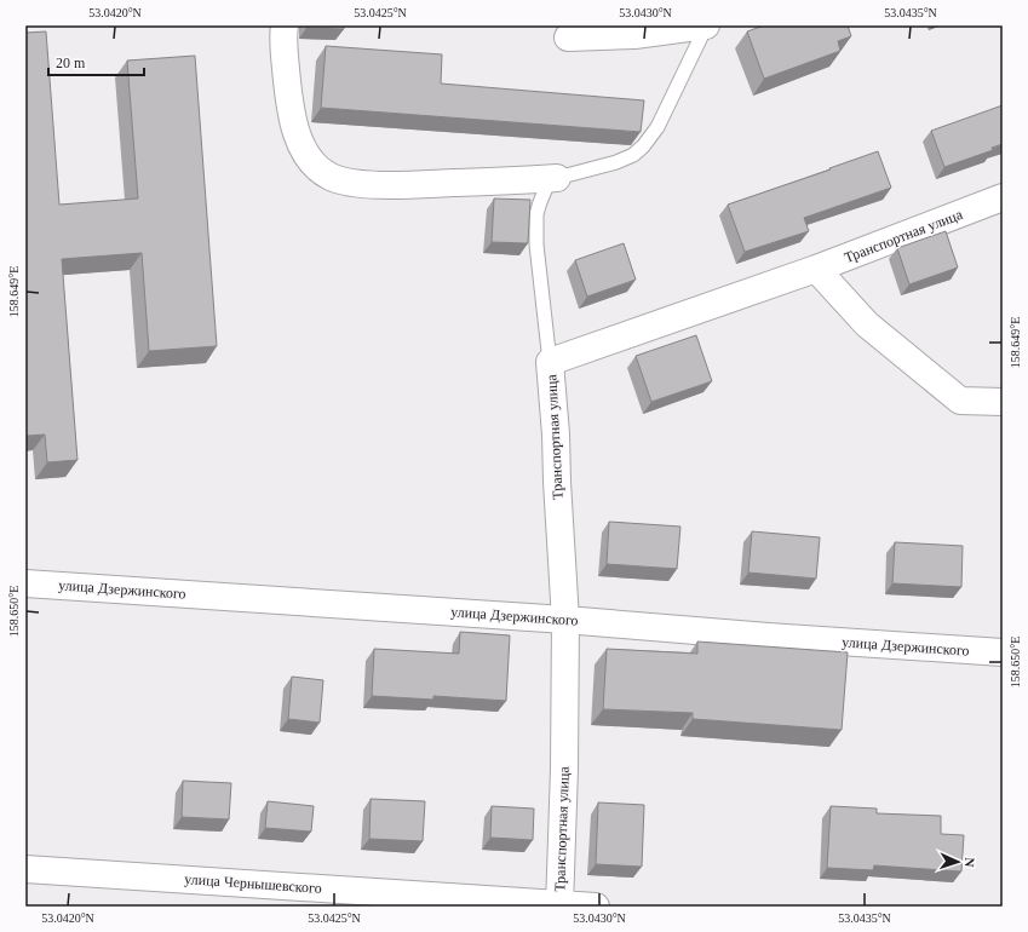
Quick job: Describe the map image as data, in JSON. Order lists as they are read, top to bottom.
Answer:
{
  "streets": {
    "street": ["Транспортная улица", "улица Дзержинского", "улица Чернышевского"]
  },
  "crossings": [
    ["Транспортная улица", "улица Дзержинского"],
    ["Транспортная улица", "улица Чернышевского"]
  ],
  "scale_bar": "20 m",
  "north": "right",
  "coordinates": [
    "53.0420°N",
    "53.0425°N",
    "53.0430°N",
    "53.0435°N",
    "158.649°E",
    "158.650°E"
  ]
}
